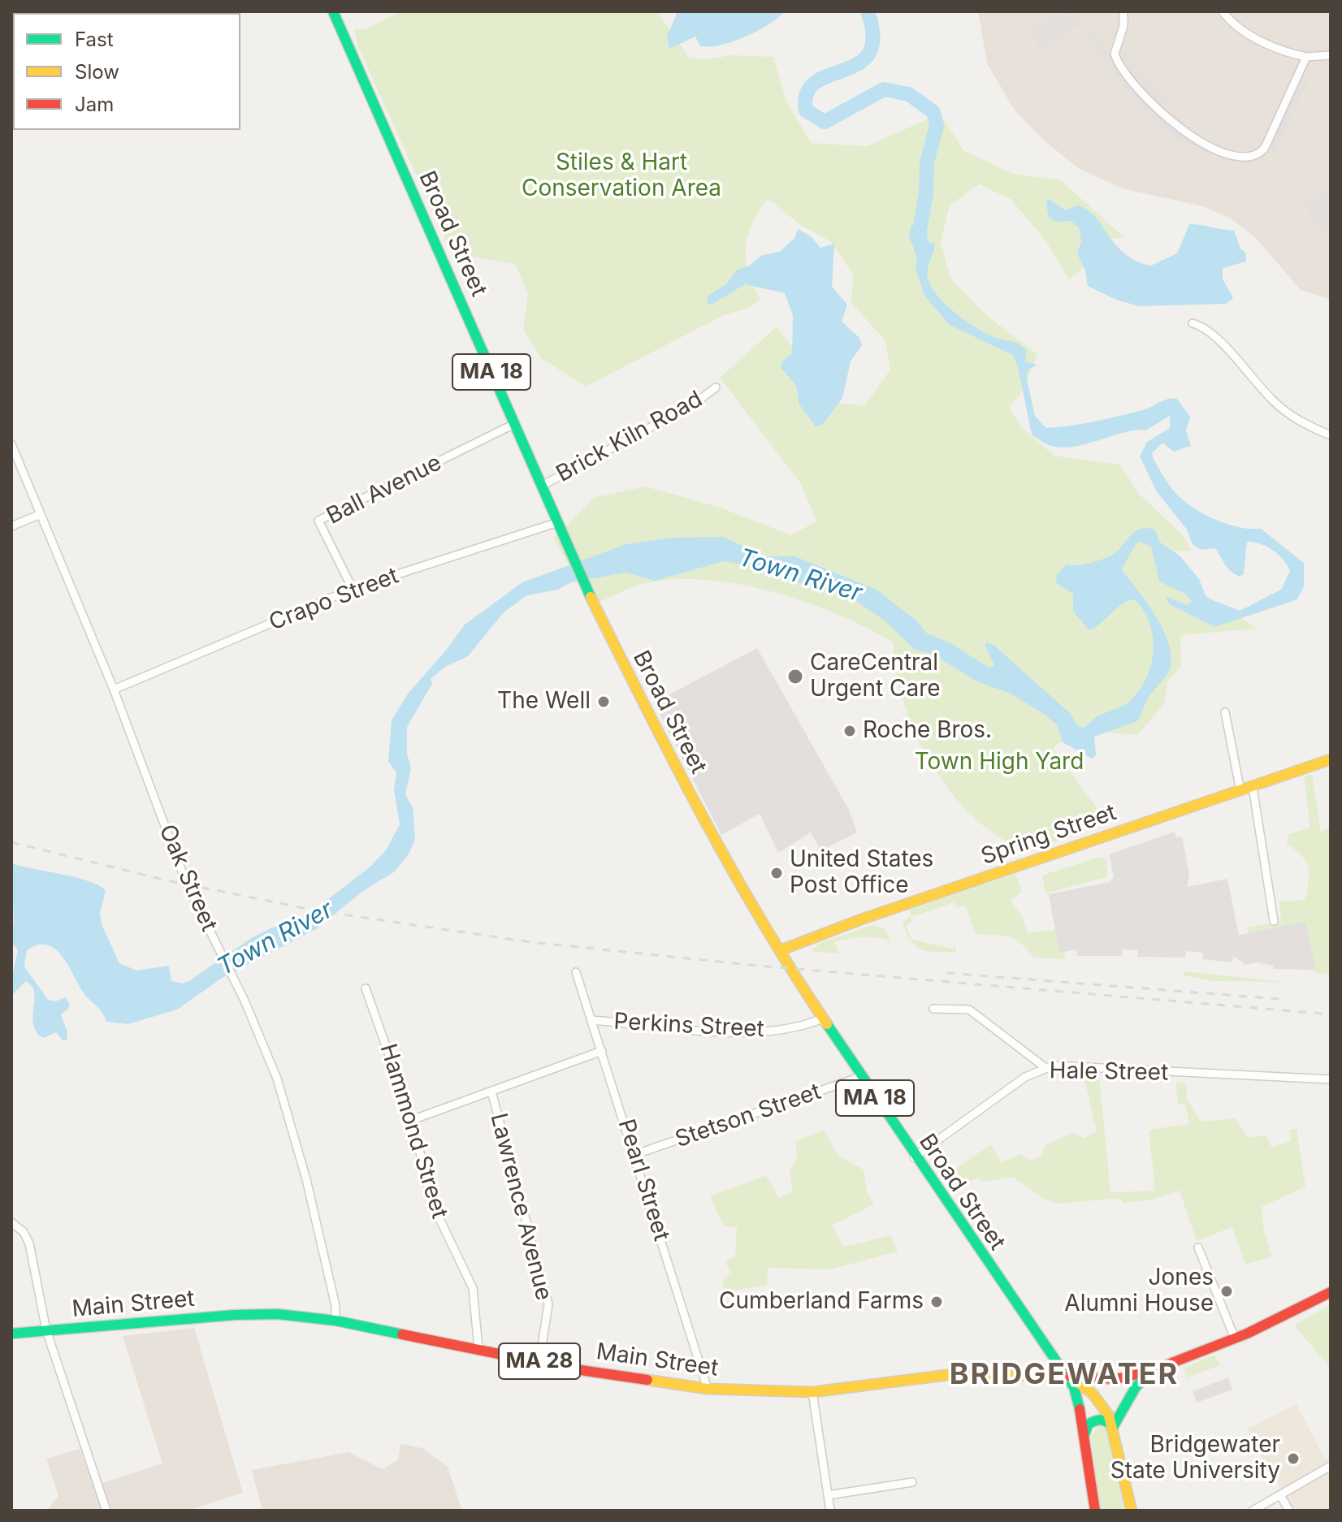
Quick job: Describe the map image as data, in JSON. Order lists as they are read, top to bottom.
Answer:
{
  "streets": {
    "main road": [
      "Broad Street",
      "MA 18",
      "Spring Street",
      "Main Street",
      "MA 28"
    ],
    "street": [
      "Brick Kiln Road",
      "Ball Avenue",
      "Crapo Street",
      "Oak Street",
      "Perkins Street",
      "Hale Street",
      "Stetson Street",
      "Hammond Street",
      "Pearl Street",
      "Lawrence Avenue"
    ]
  },
  "crossings": [
    ["Broad Street", "MA 18"],
    ["Broad Street", "Brick Kiln Road"],
    ["Broad Street", "Ball Avenue"],
    ["Broad Street", "Crapo Street"],
    ["Broad Street", "Spring Street"],
    ["Broad Street", "Perkins Street"],
    ["Broad Street", "Hale Street"],
    ["Broad Street", "Stetson Street"],
    ["Broad Street", "Main Street"],
    ["MA 18", "Main Street"],
    ["Ball Avenue", "Crapo Street"],
    ["Crapo Street", "Oak Street"],
    ["Oak Street", "Main Street"],
    ["Perkins Street", "Pearl Street"],
    ["Stetson Street", "Pearl Street"],
    ["Hammond Street", "Main Street"],
    ["Pearl Street", "Main Street"],
    ["Lawrence Avenue", "Main Street"]
  ],
  "districts": ["BRIDGEWATER"],
  "water": ["Town River"],
  "parks": ["Stiles & Hart Conservation Area", "Town High Yard"],
  "places": [
    "CareCentral Urgent Care",
    "The Well",
    "Roche Bros.",
    "United States Post Office",
    "Jones Alumni House",
    "Cumberland Farms",
    "Bridgewater State University"
  ],
  "legend": ["Fast", "Slow", "Jam"]
}
